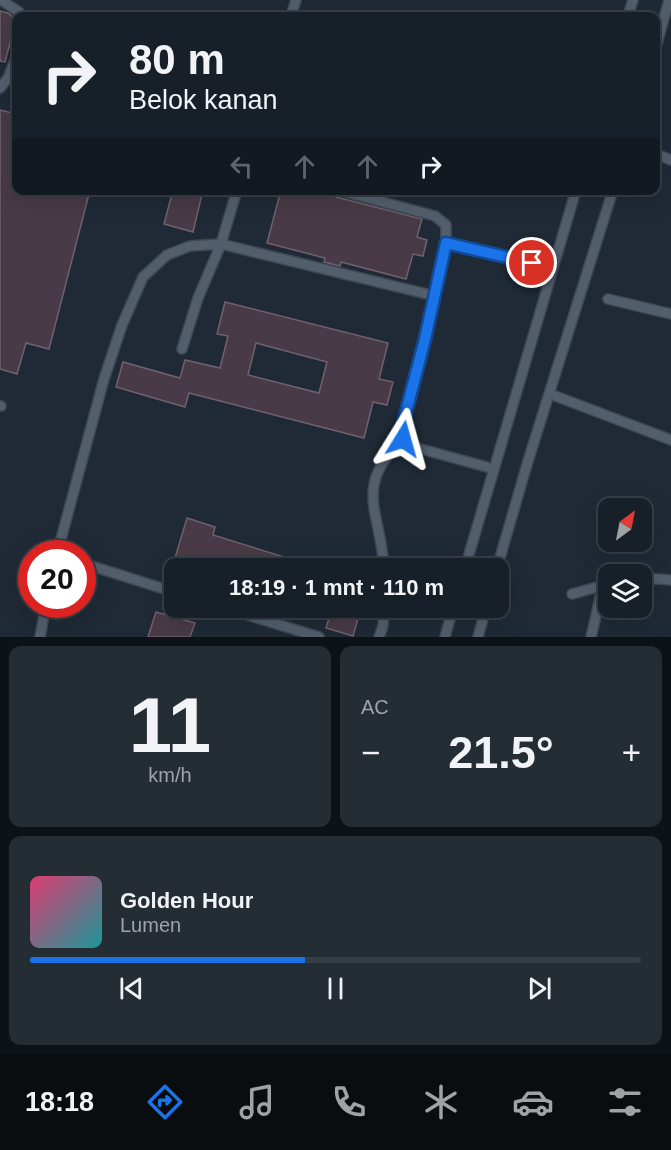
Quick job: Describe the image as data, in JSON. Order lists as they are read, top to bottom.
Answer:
{
  "north": "top right",
  "page": {
    "turn": ["80 m", "Belok kanan"],
    "limit": "20",
    "trip": "18:19 · 1 mnt · 110 m",
    "tile": [
      ["11", "km/h"],
      "AC"
    ],
    "heat": ["−", "21.5°", "+"],
    "song": ["Golden Hour", "Lumen"],
    "tabs": "18:18"
  }
}
